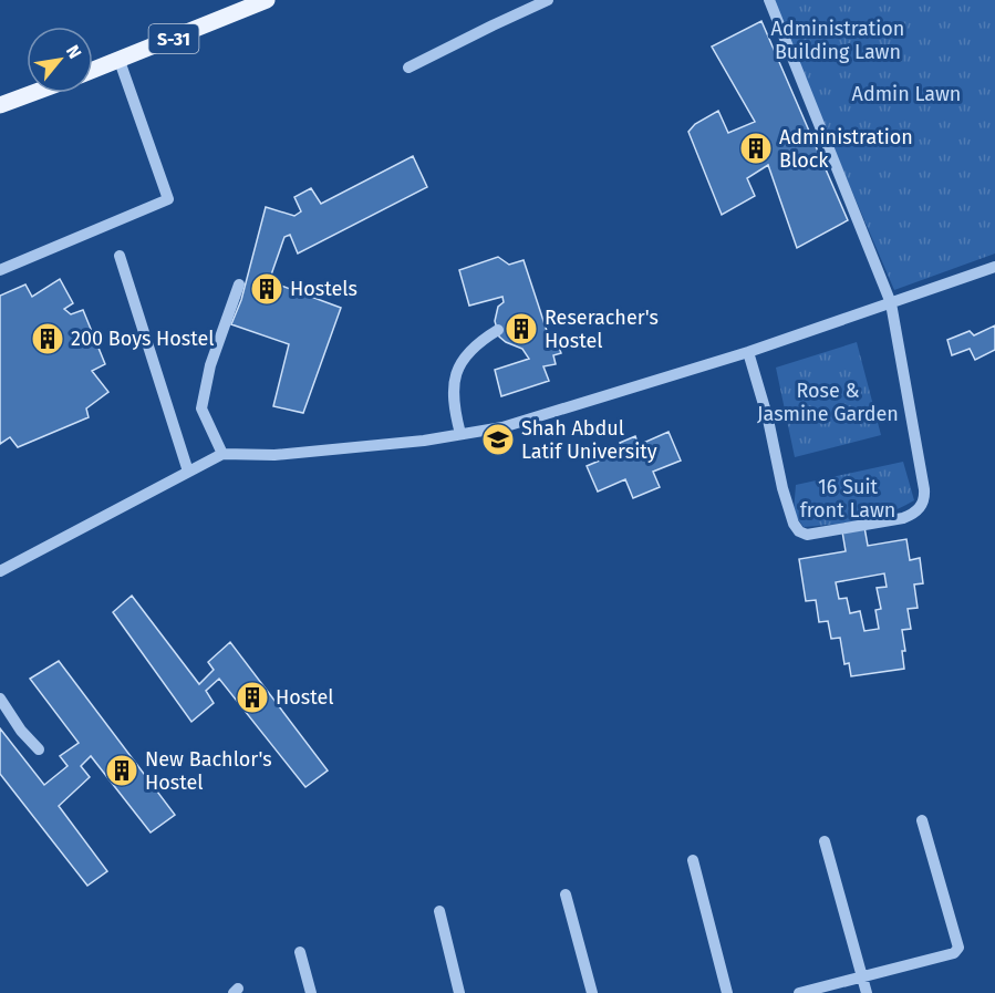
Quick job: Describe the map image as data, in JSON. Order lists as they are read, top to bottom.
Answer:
{
  "streets": {
    "main road": ["S-31"]
  },
  "parks": [
    "Administration Building Lawn",
    "Admin Lawn",
    "Rose & Jasmine Garden",
    "16 Suit front Lawn"
  ],
  "places": {
    "building": [
      "Administration Block",
      "Hostels",
      "Reseracher's Hostel",
      "200 Boys Hostel",
      "Hostel",
      "New Bachlor's Hostel"
    ],
    "school or university": ["Shah Abdul Latif University"]
  },
  "north": "top right"
}
